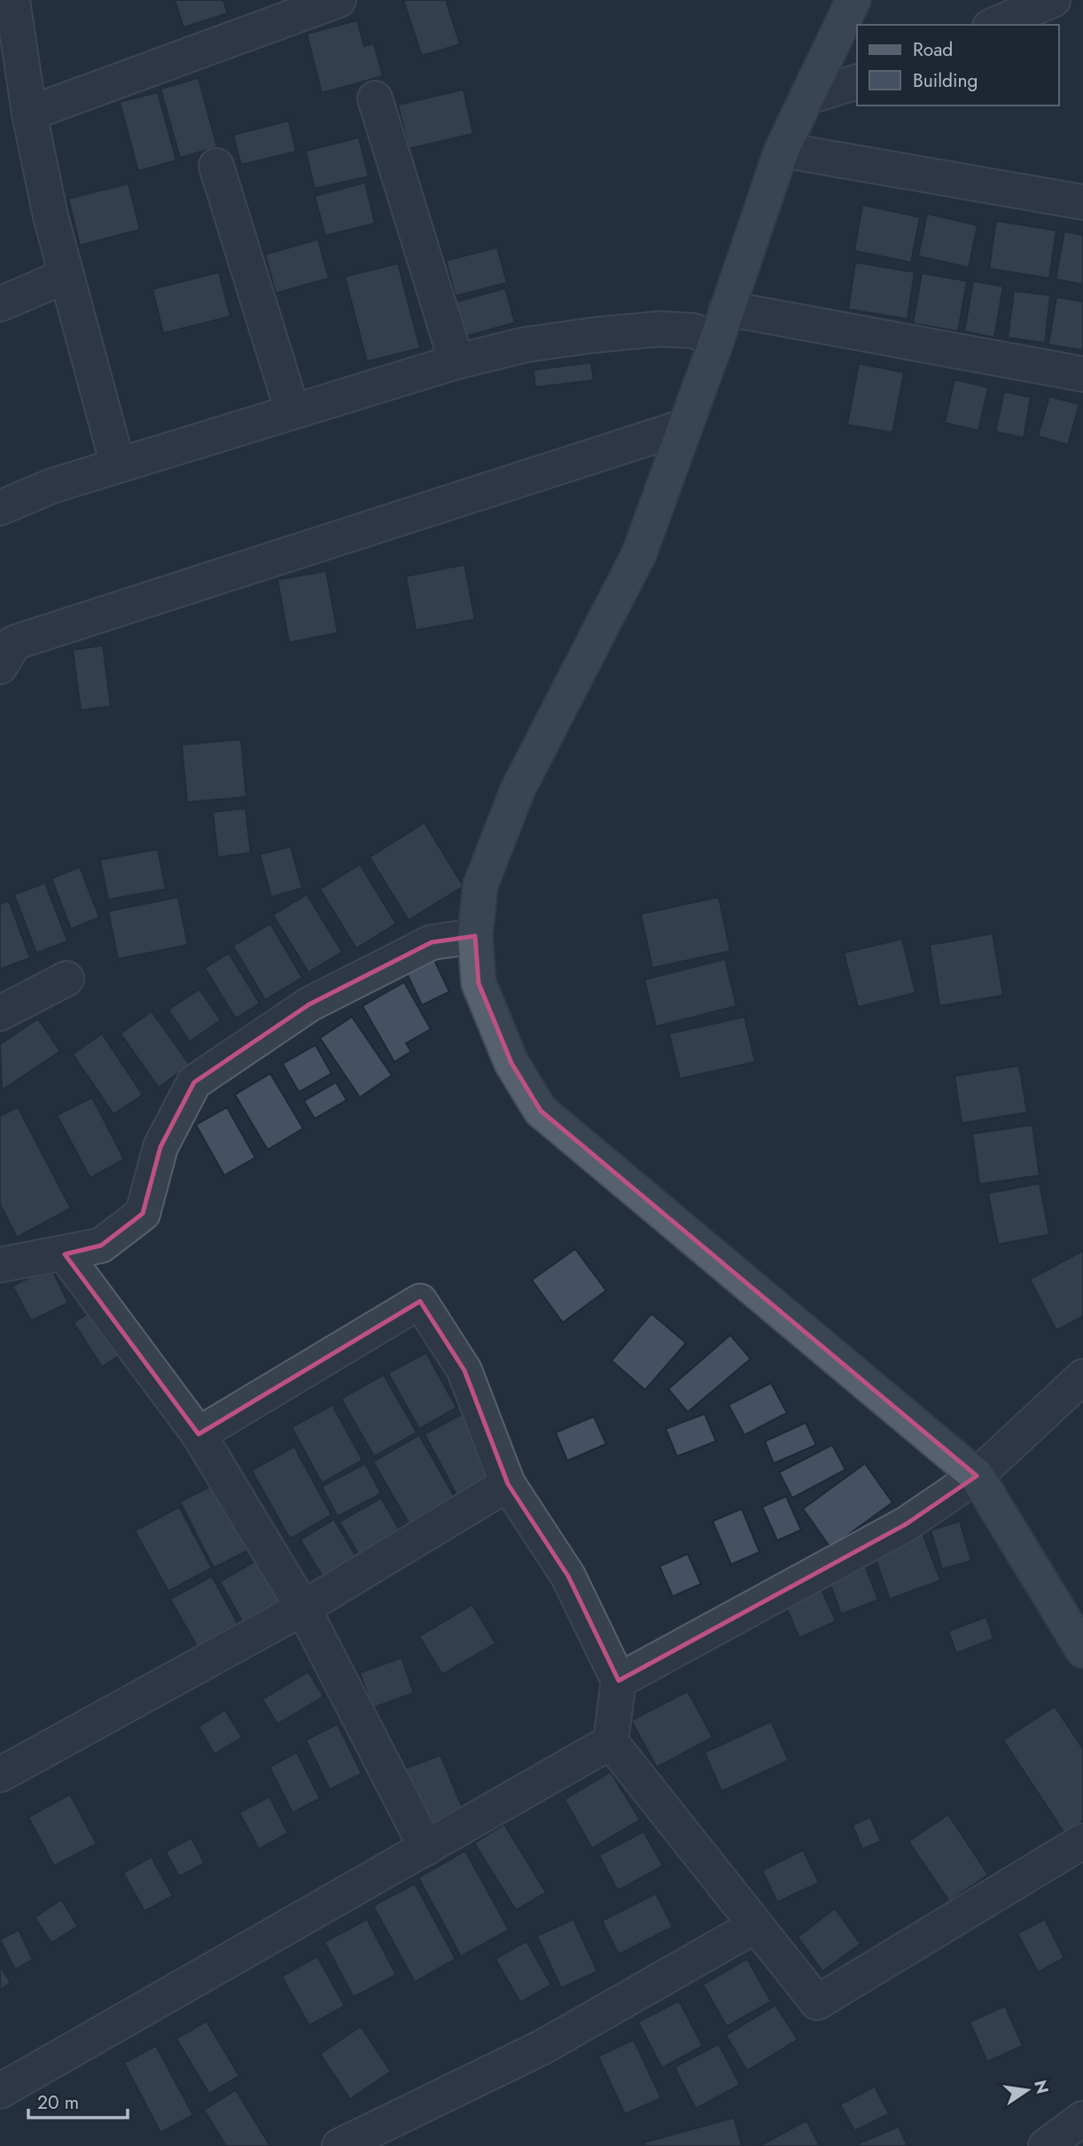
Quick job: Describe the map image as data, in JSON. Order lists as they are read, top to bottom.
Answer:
{
  "legend": ["Road", "Building"],
  "scale_bar": "20 m",
  "north": "right"
}
